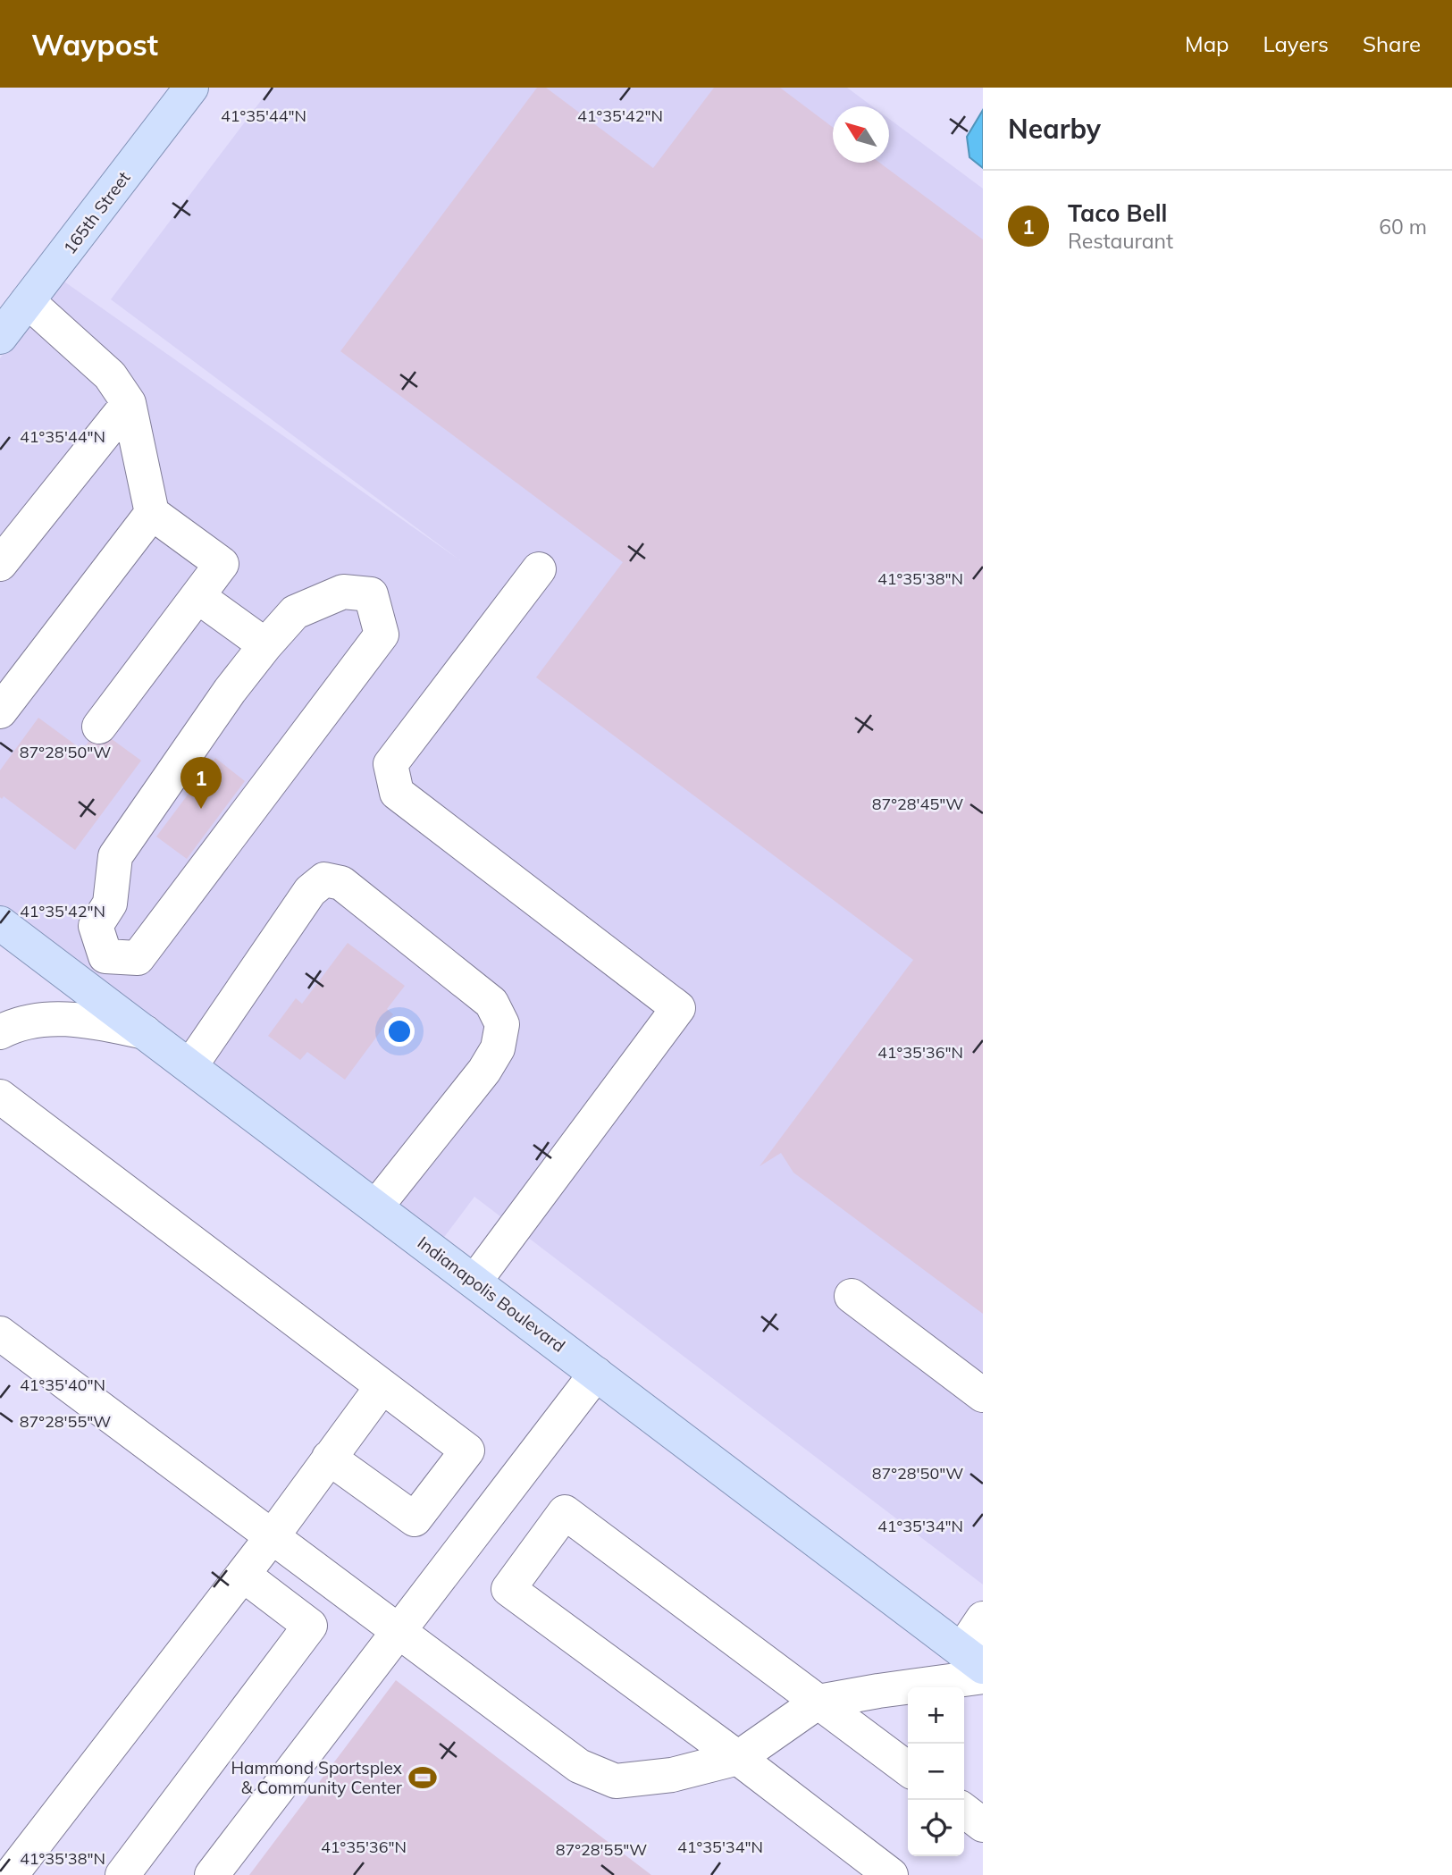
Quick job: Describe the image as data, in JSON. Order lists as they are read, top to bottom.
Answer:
{
  "streets": {
    "main road": ["165th Street", "Indianapolis Boulevard"]
  },
  "places": {
    "sports": ["Hammond Sportsplex & Community Center"]
  },
  "north": "top left",
  "page": {
    "header": "Waypost",
    "nav": ["Map", "Layers", "Share"],
    "heading": "Nearby",
    "list": [
      {
        "mark": "1",
        "name": "Taco Bell",
        "note": "Restaurant",
        "value": "60 m"
      }
    ],
    "pins": "1",
    "map_buttons": ["+", "−"]
  },
  "coordinates": [
    "41°35'44\"N",
    "41°35'42\"N",
    "41°35'38\"N",
    "87°28'50\"W",
    "87°28'45\"W",
    "41°35'36\"N",
    "41°35'40\"N",
    "87°28'55\"W",
    "41°35'34\"N"
  ]
}
